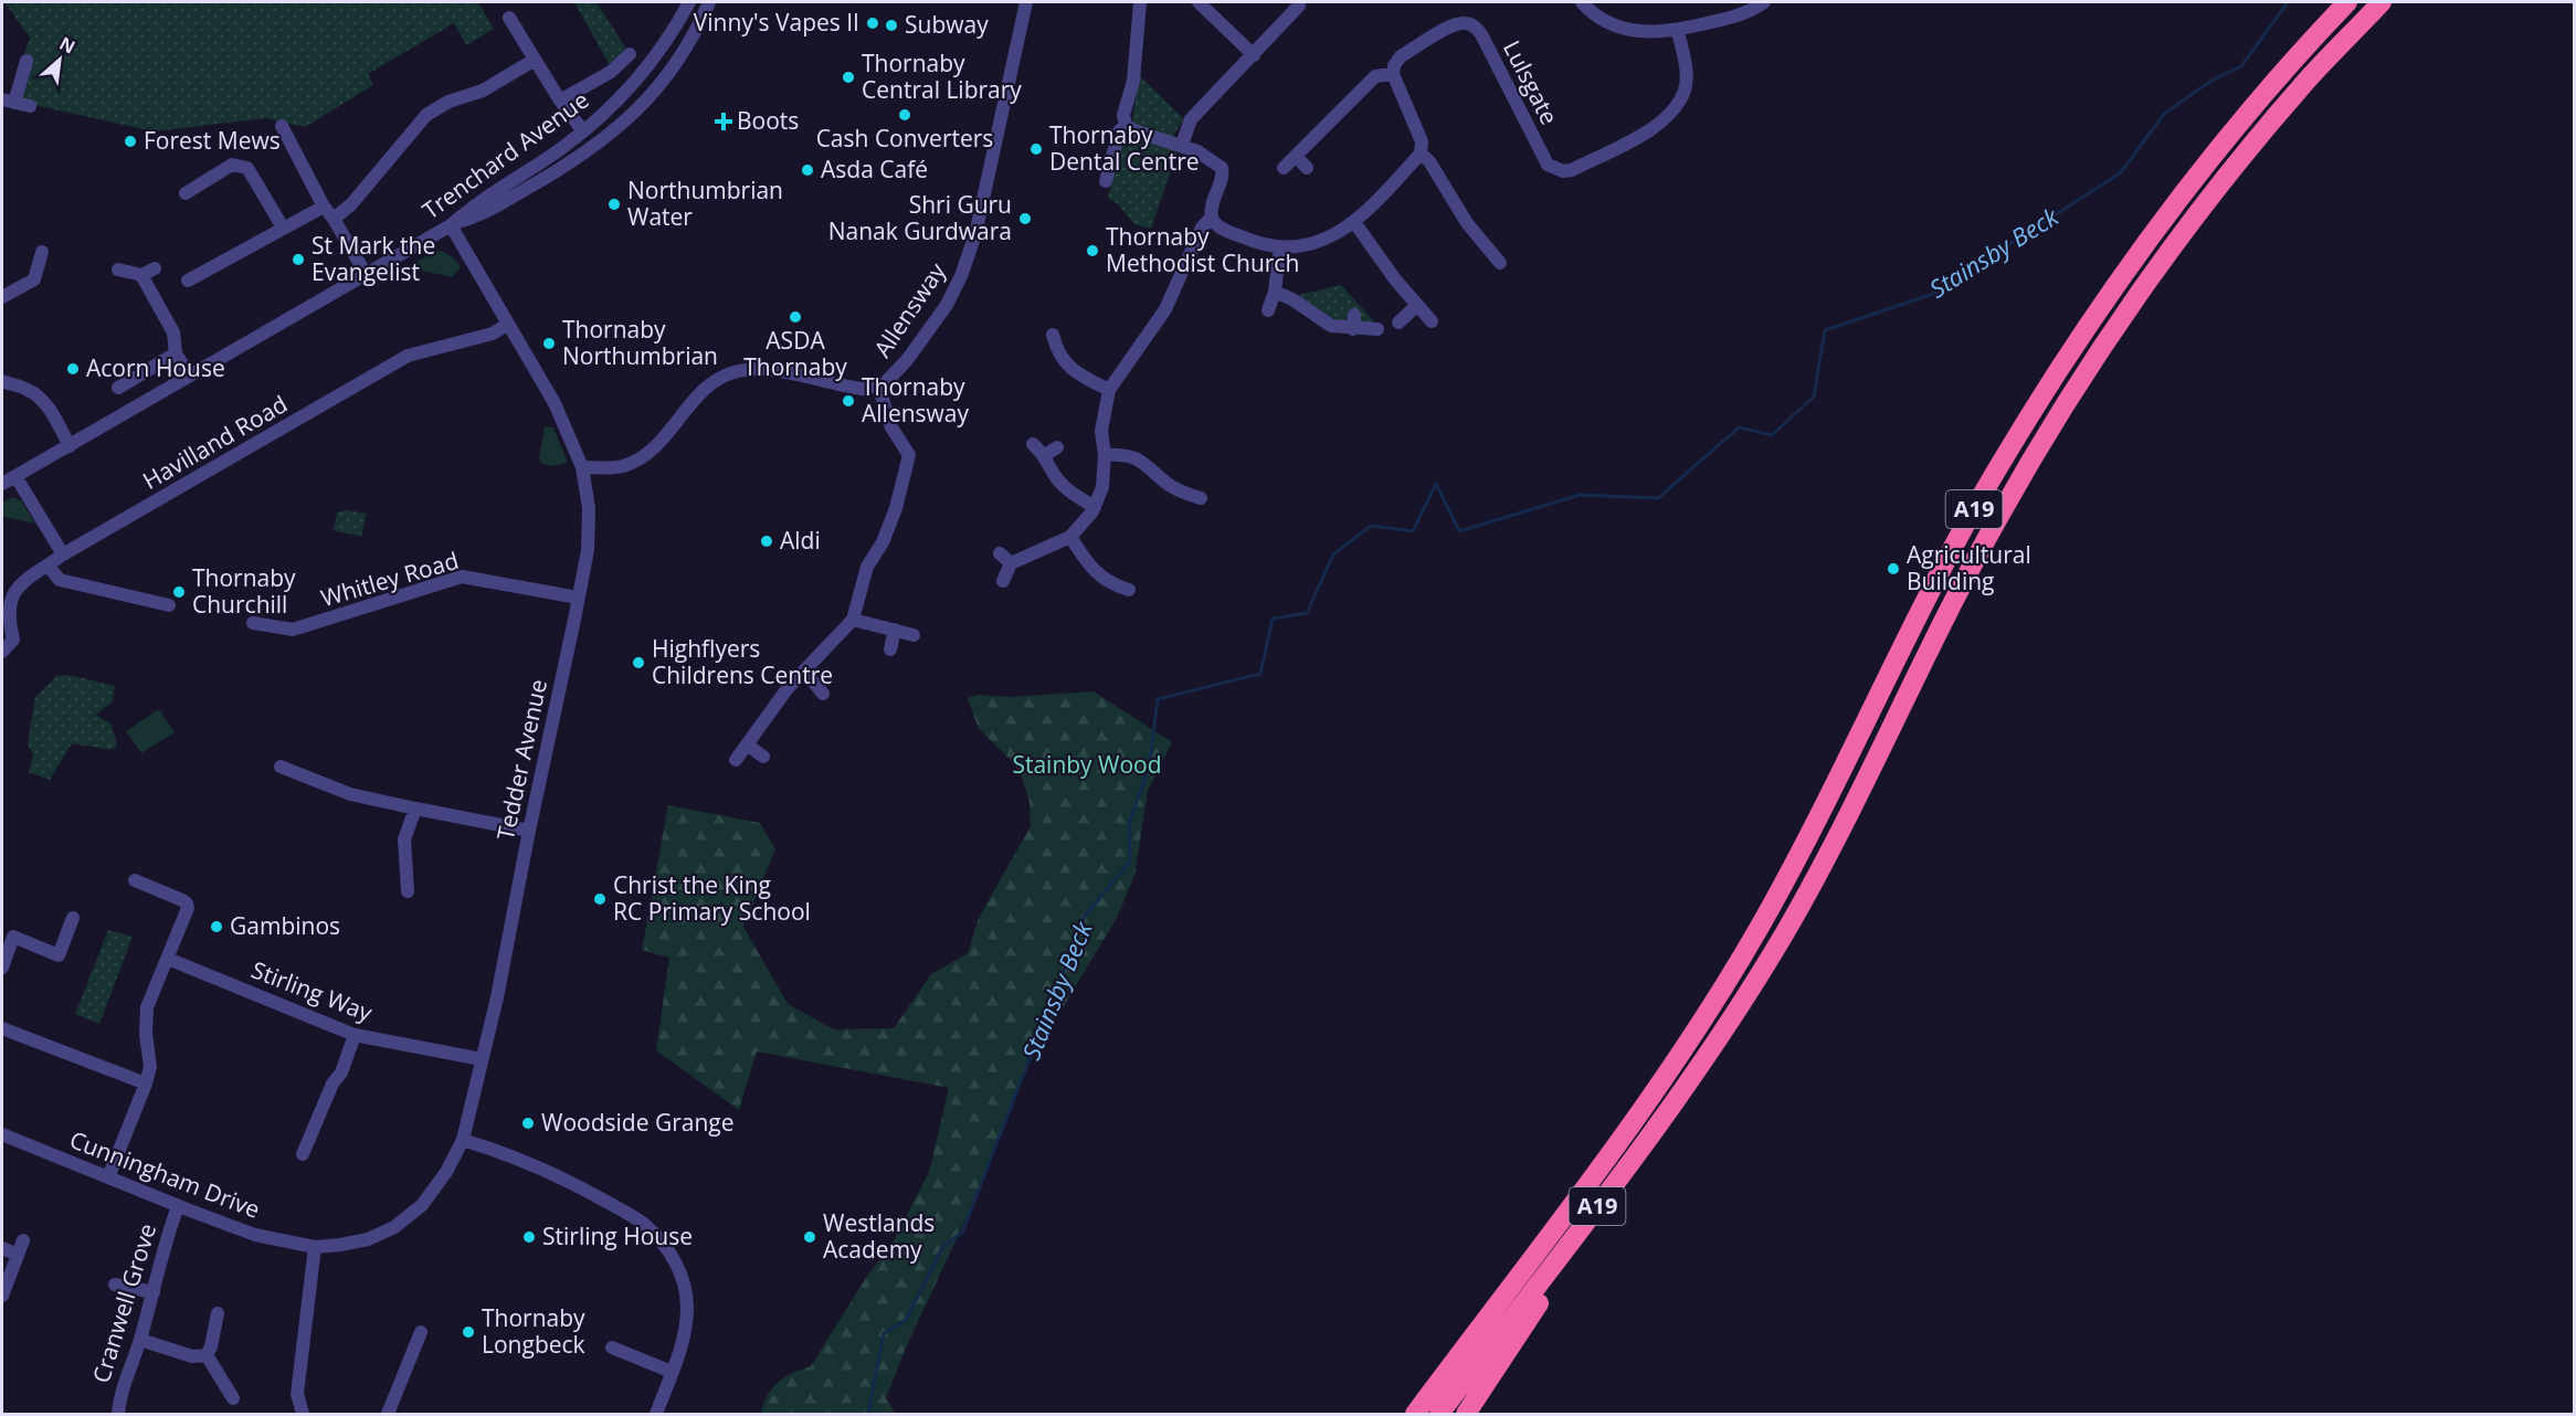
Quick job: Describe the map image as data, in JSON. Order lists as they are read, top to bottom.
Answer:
{
  "streets": {
    "highway": ["A19"],
    "street": [
      "Lulsgate",
      "Trenchard Avenue",
      "Allensway",
      "Havilland Road",
      "Whitley Road",
      "Tedder Avenue",
      "Stirling Way",
      "Cunningham Drive",
      "Cranwell Grove"
    ]
  },
  "crossings": [
    ["Trenchard Avenue", "Tedder Avenue"],
    ["Allensway", "Tedder Avenue"],
    ["Havilland Road", "Tedder Avenue"],
    ["Whitley Road", "Tedder Avenue"],
    ["Tedder Avenue", "Stirling Way"],
    ["Tedder Avenue", "Cunningham Drive"],
    ["Cunningham Drive", "Cranwell Grove"]
  ],
  "water": ["Stainsby Beck"],
  "parks": ["Stainby Wood"],
  "places": {
    "other": [
      "Vinny's Vapes II",
      "Subway",
      "Thornaby Central Library",
      "Cash Converters",
      "Forest Mews",
      "Thornaby Dental Centre",
      "Asda Café",
      "Northumbrian Water",
      "Shri Guru Nanak Gurdwara",
      "Thornaby Methodist Church",
      "St Mark the Evangelist",
      "ASDA Thornaby",
      "Thornaby Northumbrian",
      "Acorn House",
      "Thornaby Allensway",
      "Aldi",
      "Agricultural Building",
      "Thornaby Churchill",
      "Highflyers Childrens Centre",
      "Christ the King RC Primary School",
      "Gambinos",
      "Woodside Grange",
      "Stirling House",
      "Westlands Academy",
      "Thornaby Longbeck"
    ],
    "health": ["Boots"]
  },
  "north": "top right"
}
